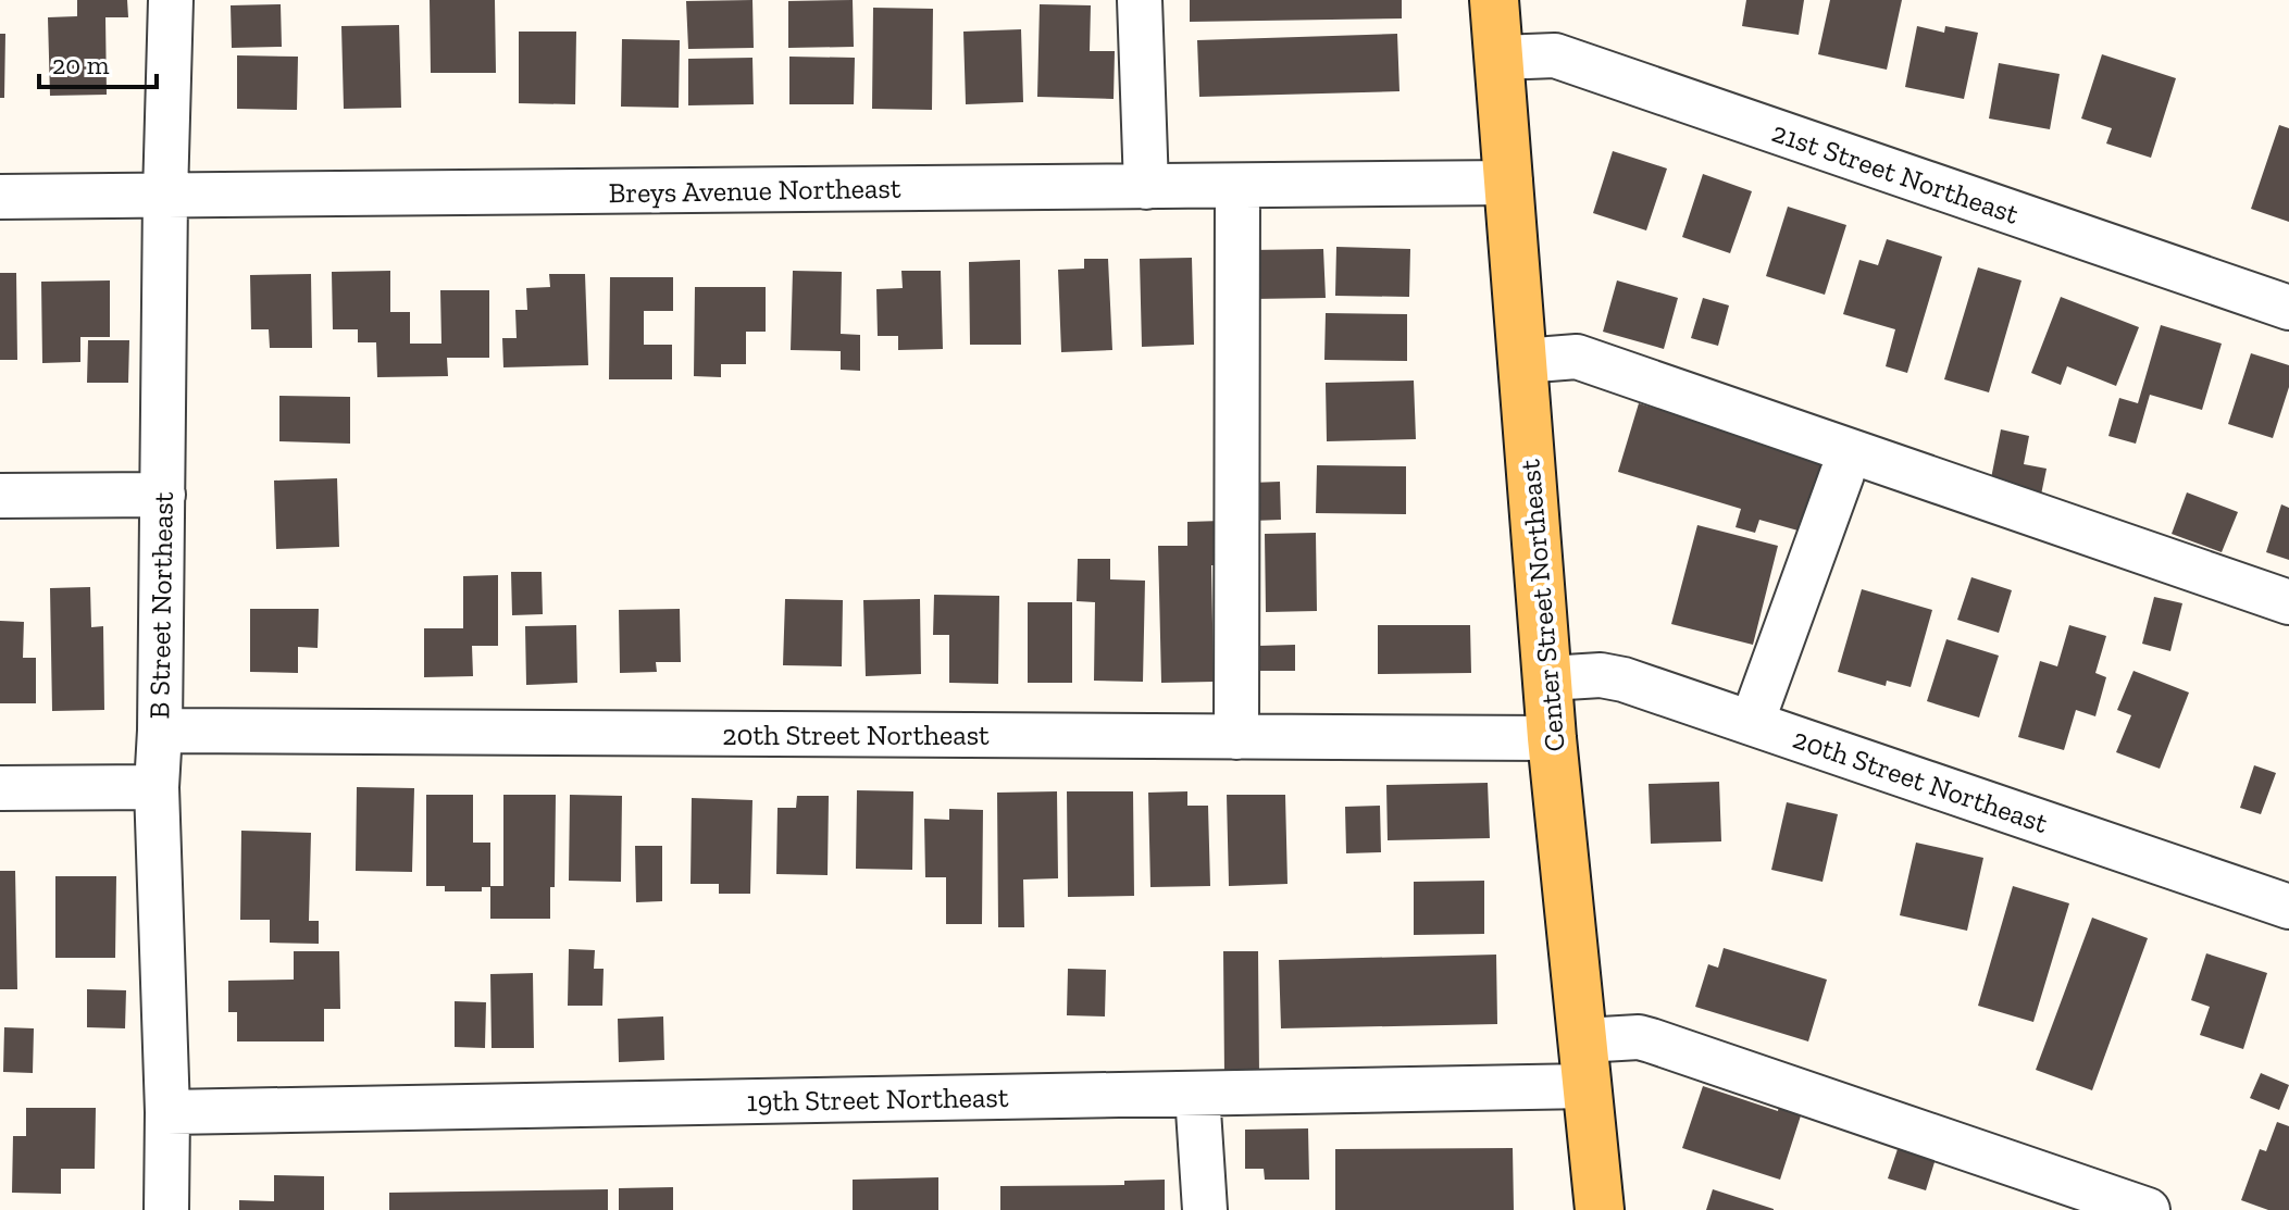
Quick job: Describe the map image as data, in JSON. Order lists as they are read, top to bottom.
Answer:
{
  "streets": {
    "main road": ["Center Street Northeast"],
    "street": [
      "21st Street Northeast",
      "Breys Avenue Northeast",
      "B Street Northeast",
      "20th Street Northeast",
      "19th Street Northeast"
    ]
  },
  "crossings": [
    ["21st Street Northeast", "Center Street Northeast"],
    ["Breys Avenue Northeast", "B Street Northeast"],
    ["Breys Avenue Northeast", "Center Street Northeast"],
    ["B Street Northeast", "20th Street Northeast"],
    ["B Street Northeast", "19th Street Northeast"],
    ["Center Street Northeast", "20th Street Northeast"],
    ["Center Street Northeast", "19th Street Northeast"]
  ],
  "scale_bar": "20 m"
}
